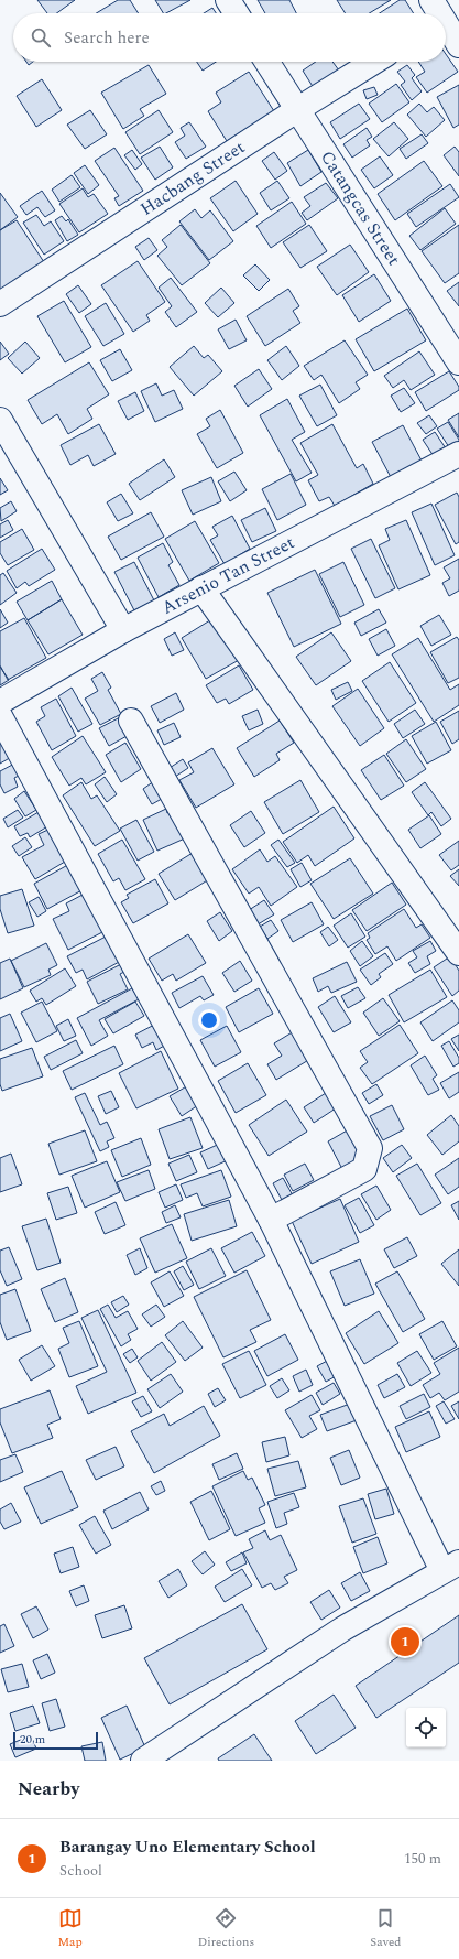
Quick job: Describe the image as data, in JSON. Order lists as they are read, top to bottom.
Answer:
{
  "streets": {
    "street": ["Hacbang Street", "Catangcas Street", "Arsenio Tan Street"]
  },
  "crossings": [
    ["Hacbang Street", "Catangcas Street"]
  ],
  "scale_bar": "20 m",
  "page": {
    "search": "Search here",
    "pins": "1",
    "scale": "20 m",
    "heading": "Nearby",
    "list": [
      {
        "mark": "1",
        "name": "Barangay Uno Elementary School",
        "note": "School",
        "value": "150 m"
      }
    ],
    "nav": ["Map", "Directions", "Saved"]
  }
}
